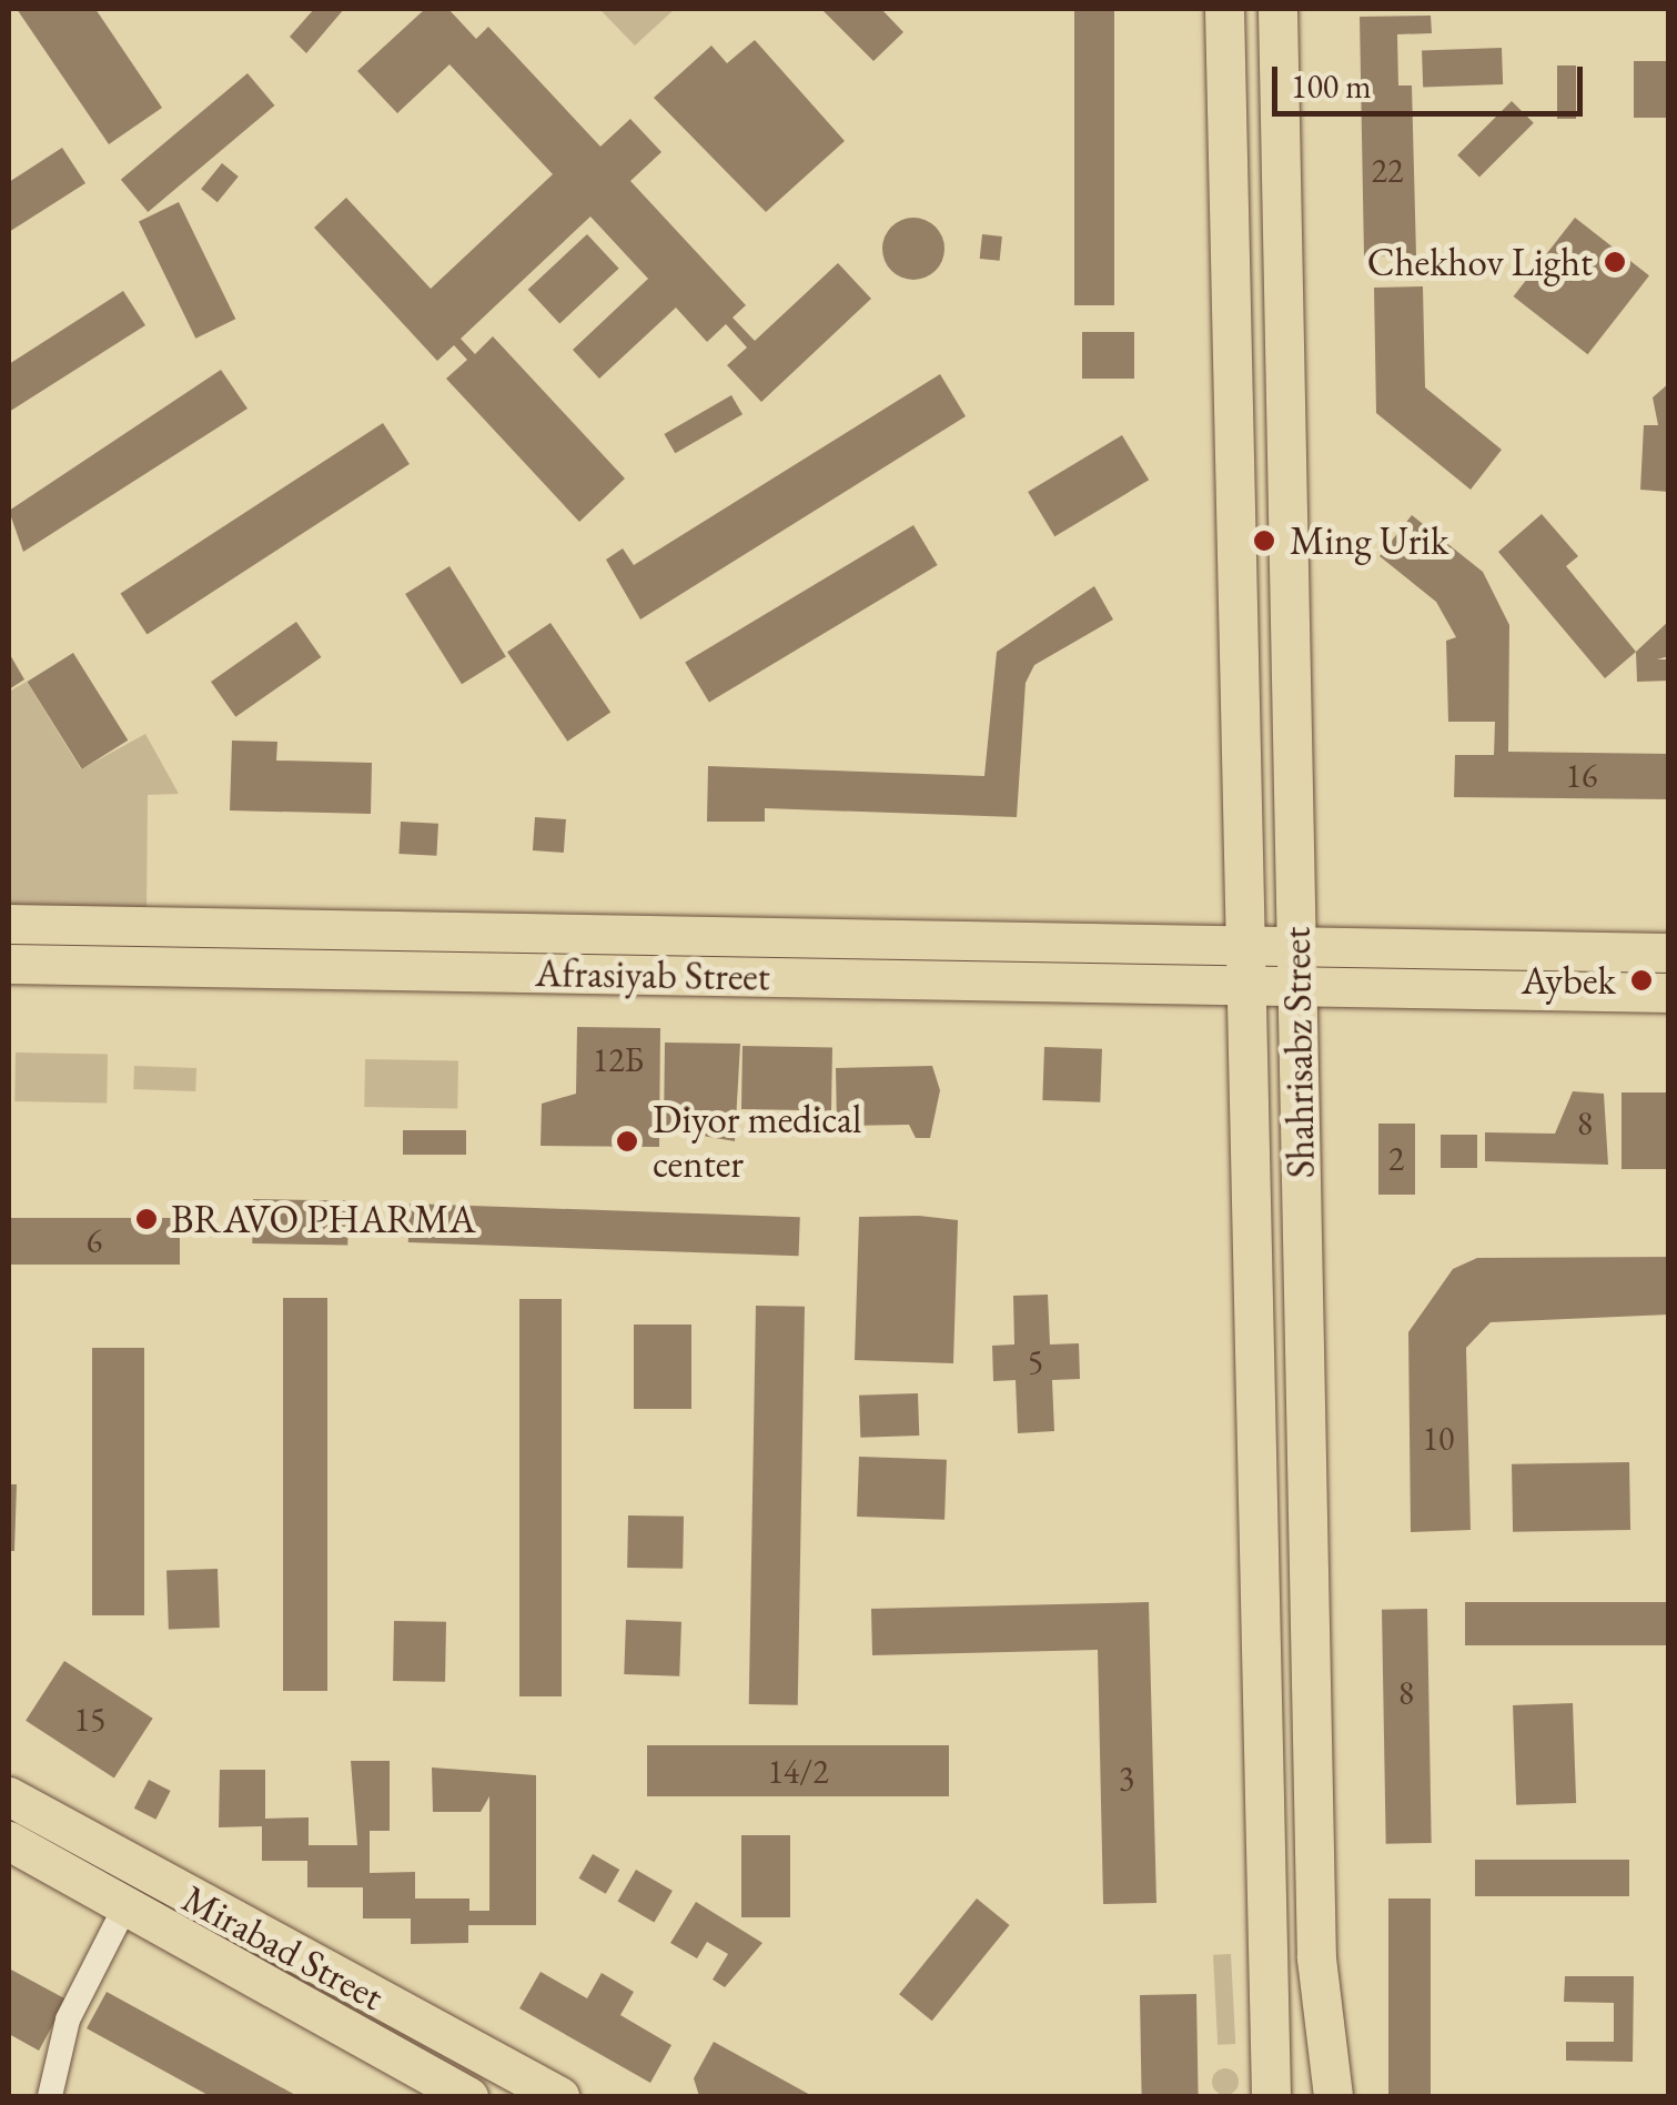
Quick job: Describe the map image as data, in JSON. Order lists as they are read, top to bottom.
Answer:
{
  "streets": {
    "main road": ["Afrasiyab Street", "Shahrisabz Street", "Mirabad Street"]
  },
  "crossings": [
    ["Afrasiyab Street", "Shahrisabz Street"]
  ],
  "places": [
    "Chekhov Light",
    "Ming Urik",
    "Aybek",
    "Diyor medical center",
    "BRAVO PHARMA"
  ],
  "house_numbers": [
    "22",
    "16",
    "12Б",
    "8",
    "2",
    "6",
    "5",
    "10",
    "8",
    "15",
    "14/2",
    "3"
  ],
  "scale_bar": "100 m"
}
